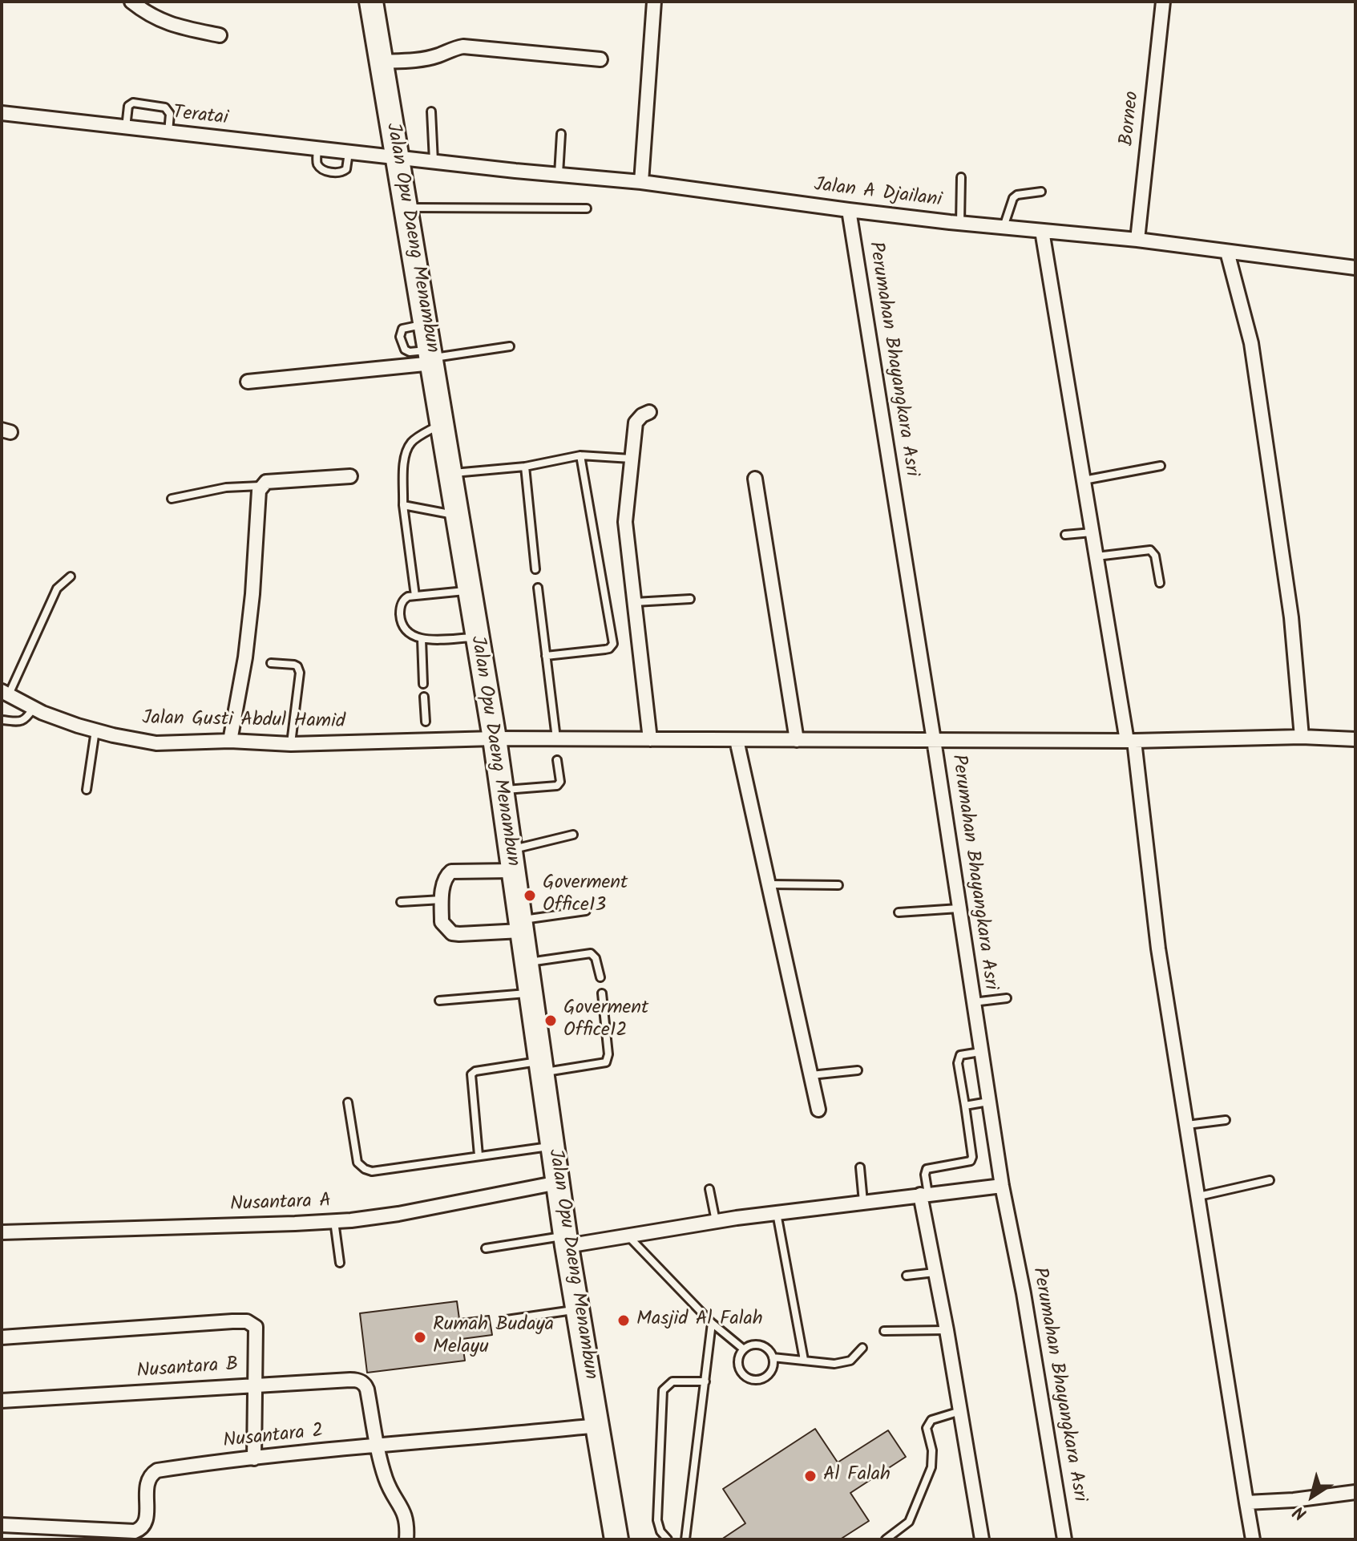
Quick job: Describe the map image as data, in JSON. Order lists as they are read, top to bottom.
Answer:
{
  "streets": {
    "highway": ["Jalan Opu Daeng Menambun"],
    "street": [
      "Teratai",
      "Borneo",
      "Jalan A Djailani",
      "Perumahan Bhayangkara Asri",
      "Jalan Gusti Abdul Hamid",
      "Nusantara A",
      "Nusantara B",
      "Nusantara 2"
    ]
  },
  "crossings": [
    ["Teratai", "Jalan A Djailani"],
    ["Teratai", "Jalan Opu Daeng Menambun"],
    ["Borneo", "Jalan A Djailani"],
    ["Jalan A Djailani", "Jalan Opu Daeng Menambun"],
    ["Jalan A Djailani", "Perumahan Bhayangkara Asri"],
    ["Jalan Opu Daeng Menambun", "Jalan Gusti Abdul Hamid"],
    ["Jalan Opu Daeng Menambun", "Nusantara A"],
    ["Jalan Opu Daeng Menambun", "Nusantara 2"],
    ["Perumahan Bhayangkara Asri", "Jalan Gusti Abdul Hamid"]
  ],
  "places": [
    "Goverment Office13",
    "Goverment Office12",
    "Masjid Al Falah",
    "Rumah Budaya Melayu",
    "Al Falah"
  ],
  "north": "bottom left"
}
